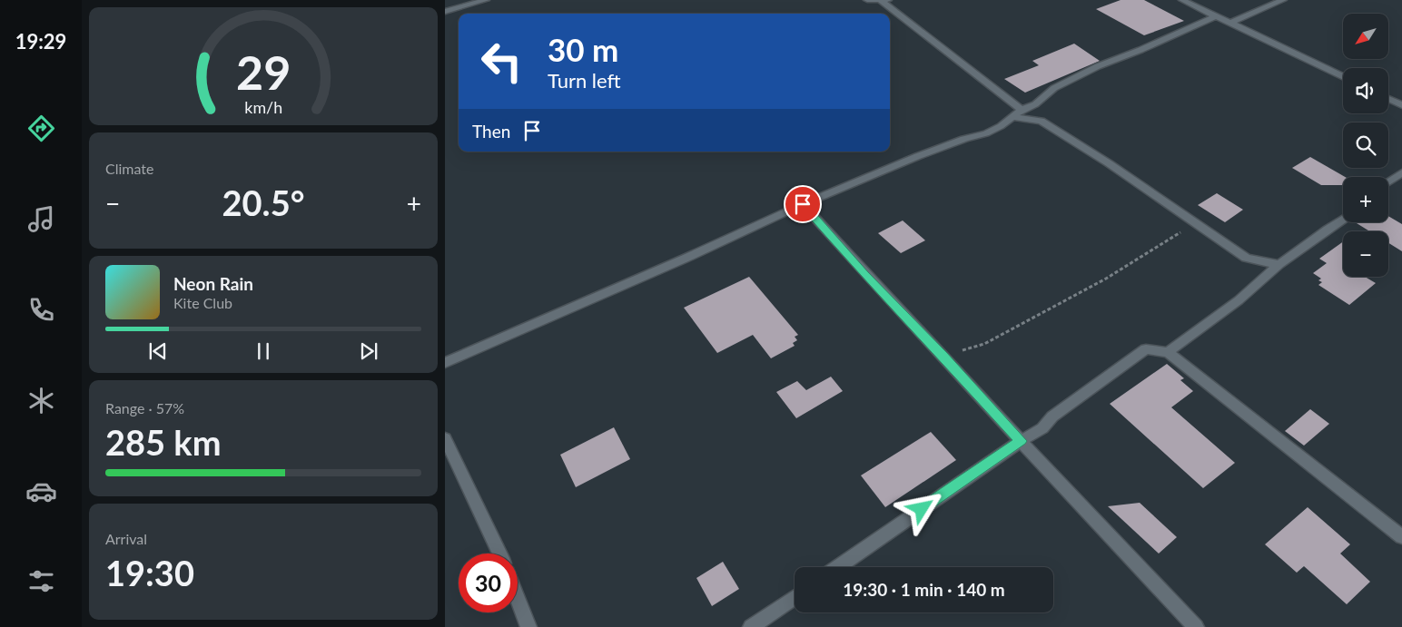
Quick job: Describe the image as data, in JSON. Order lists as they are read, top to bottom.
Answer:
{
  "north": "bottom left",
  "page": {
    "tabs": "19:29",
    "map_buttons": ["+", "−"],
    "turn": ["30 m", "Turn left"],
    "then": "Then",
    "tile": [
      "Climate",
      ["Range · 57%", "285 km"],
      ["Arrival", "19:30"]
    ],
    "heat": ["−", "20.5°", "+"],
    "song": ["Neon Rain", "Kite Club"],
    "limit": "30",
    "trip": "19:30 · 1 min · 140 m",
    "gauge": ["29", "km/h"]
  }
}
